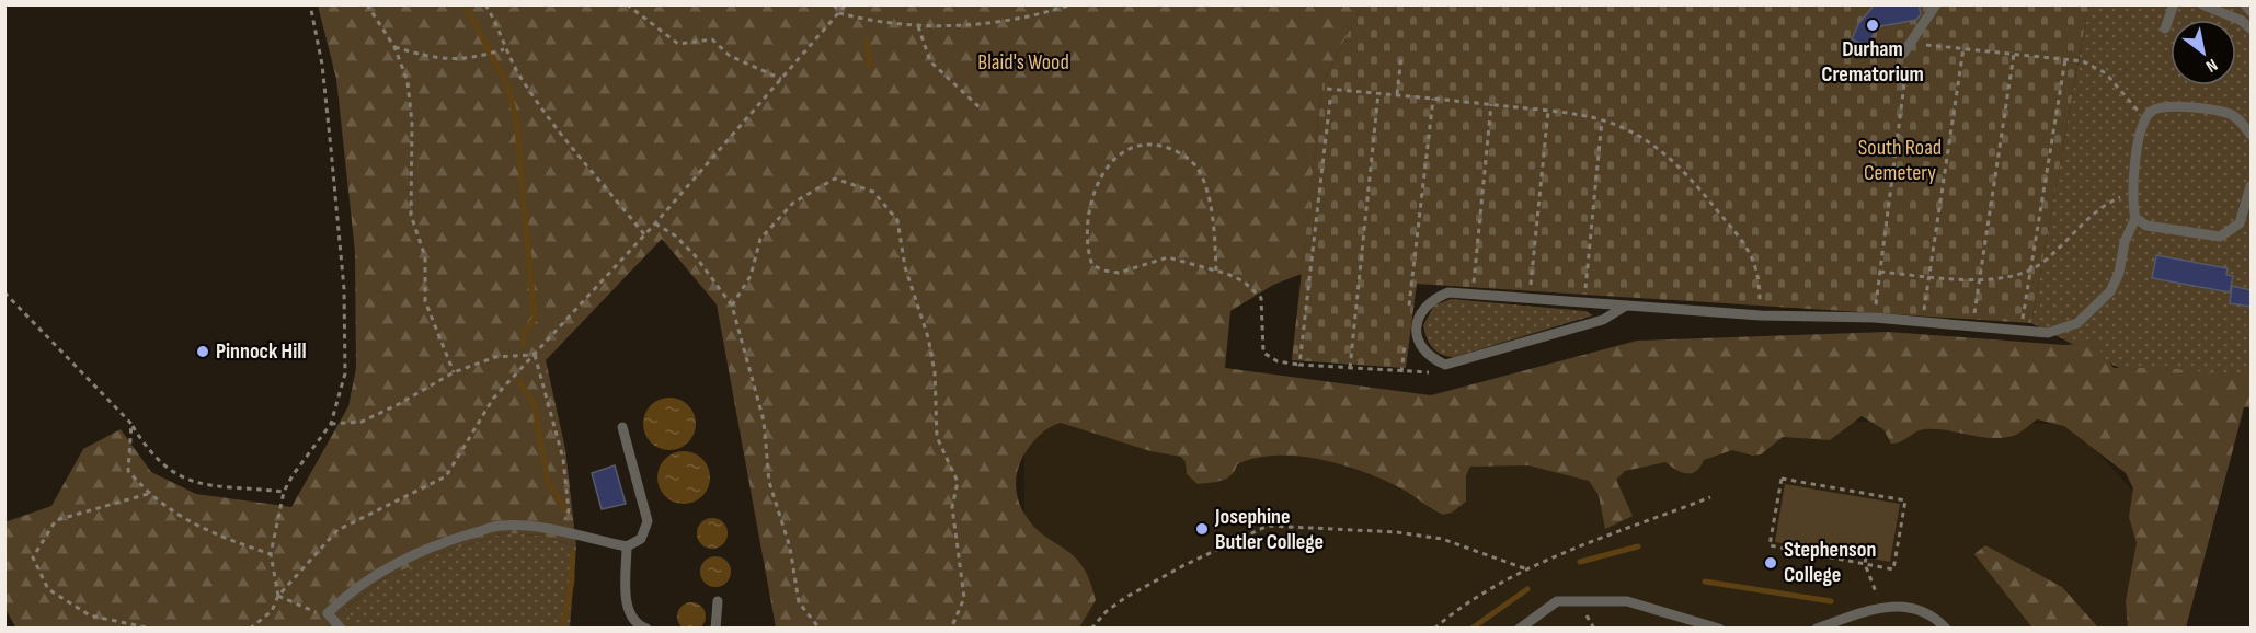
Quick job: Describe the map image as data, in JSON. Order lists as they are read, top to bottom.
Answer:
{
  "parks": ["Blaid's Wood", "South Road Cemetery"],
  "places": [
    "Durham Crematorium",
    "Pinnock Hill",
    "Josephine Butler College",
    "Stephenson College"
  ],
  "north": "bottom right"
}
